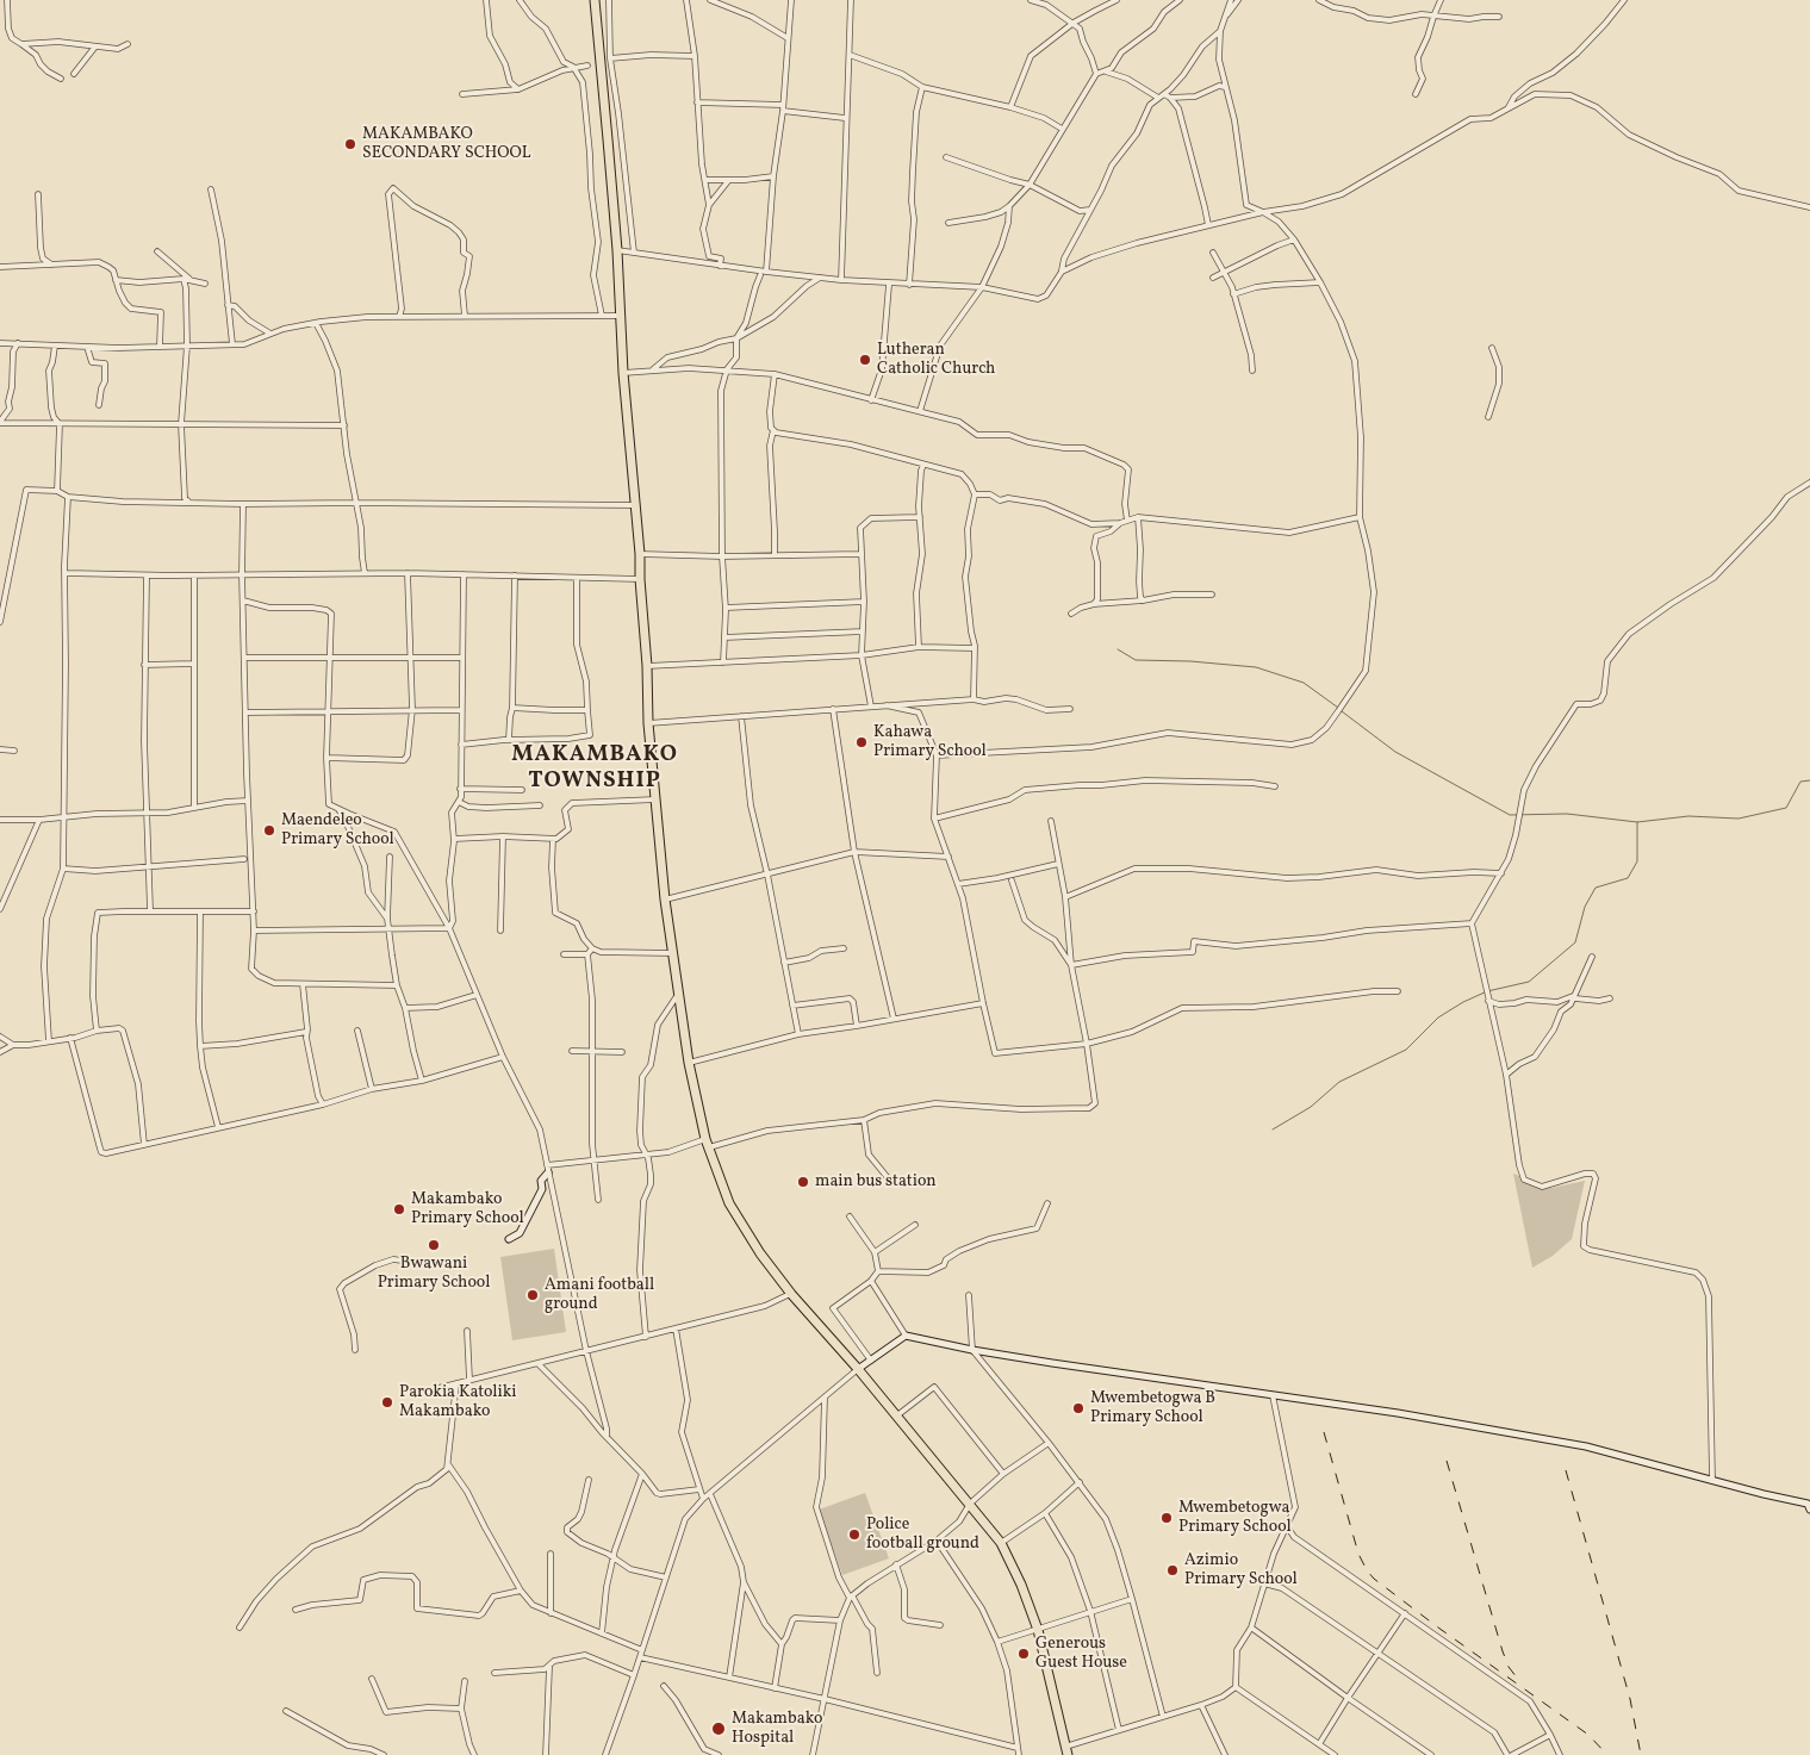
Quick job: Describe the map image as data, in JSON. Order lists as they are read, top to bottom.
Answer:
{
  "districts": ["MAKAMBAKO TOWNSHIP"],
  "places": [
    "MAKAMBAKO SECONDARY SCHOOL",
    "Lutheran Catholic Church",
    "Kahawa Primary School",
    "Maendeleo Primary School",
    "main bus station",
    "Makambako Primary School",
    "Bwawani Primary School",
    "Amani football ground",
    "Parokia Katoliki Makambako",
    "Mwembetogwa B Primary School",
    "Mwembetogwa Primary School",
    "Police football ground",
    "Azimio Primary School",
    "Generous Guest House",
    "Makambako Hospital"
  ]
}
